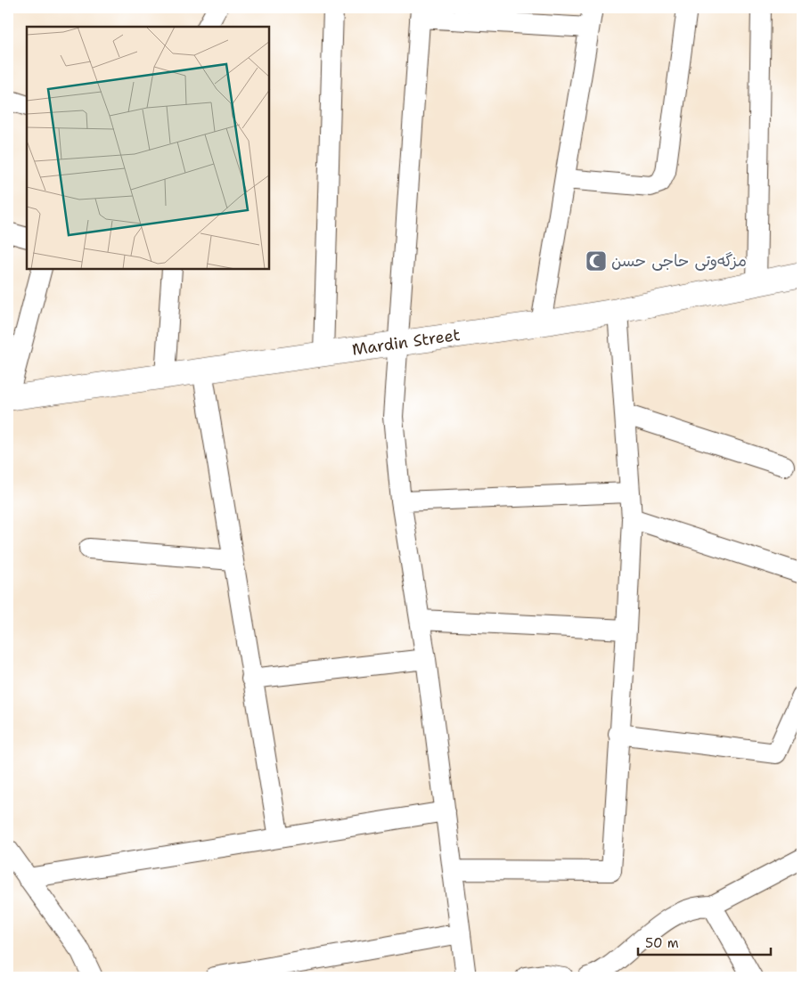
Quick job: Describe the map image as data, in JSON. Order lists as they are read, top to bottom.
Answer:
{
  "streets": {
    "street": ["Mardin Street"]
  },
  "places": {
    "mosque": ["مزگەوتی حاجی حسن"]
  },
  "scale_bar": "50 m"
}
